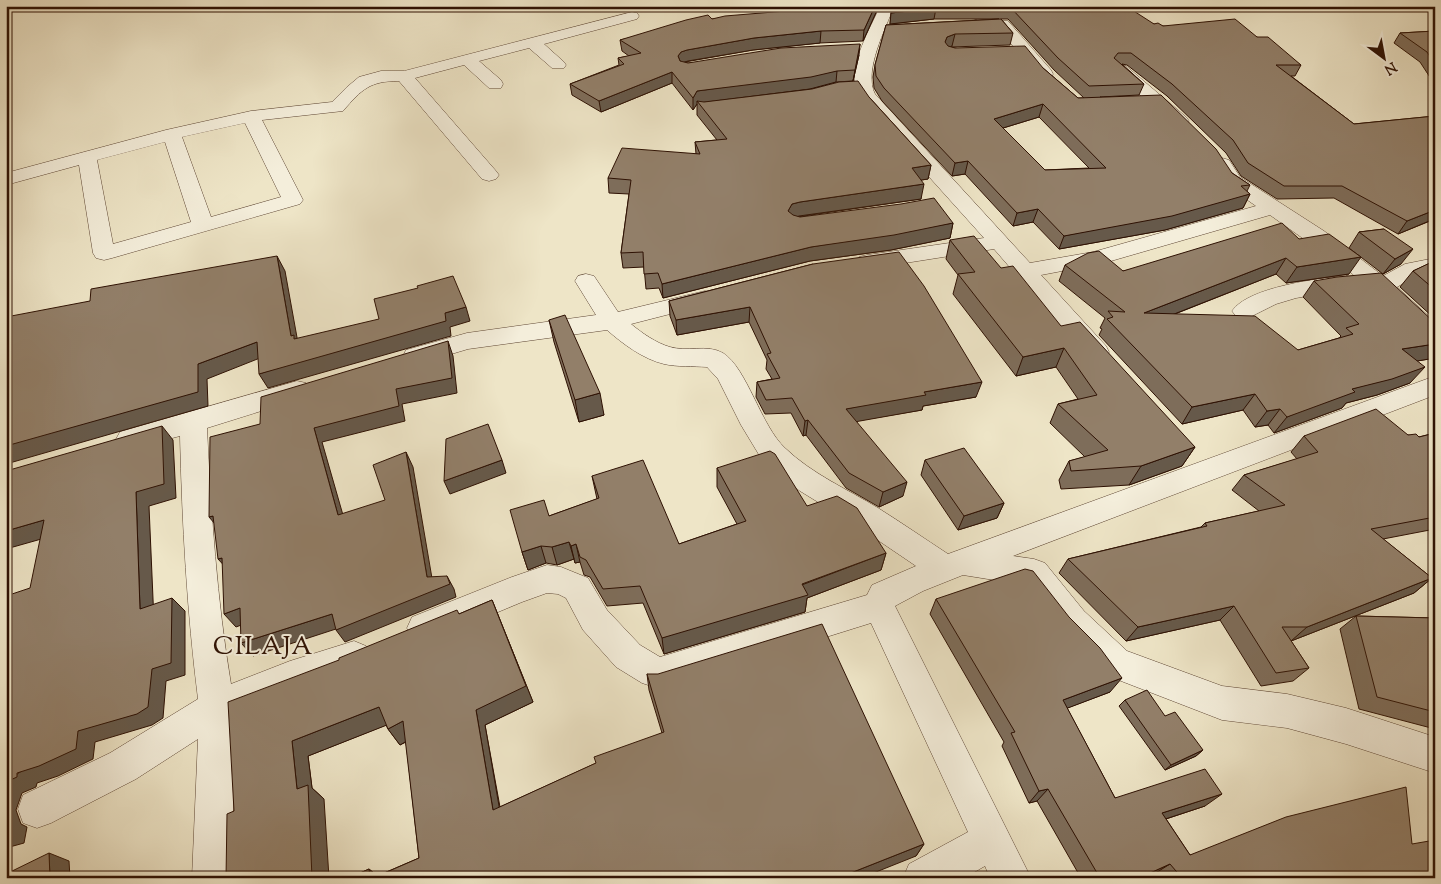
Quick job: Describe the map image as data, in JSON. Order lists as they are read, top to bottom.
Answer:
{
  "districts": ["CILAJA"],
  "north": "bottom right"
}
